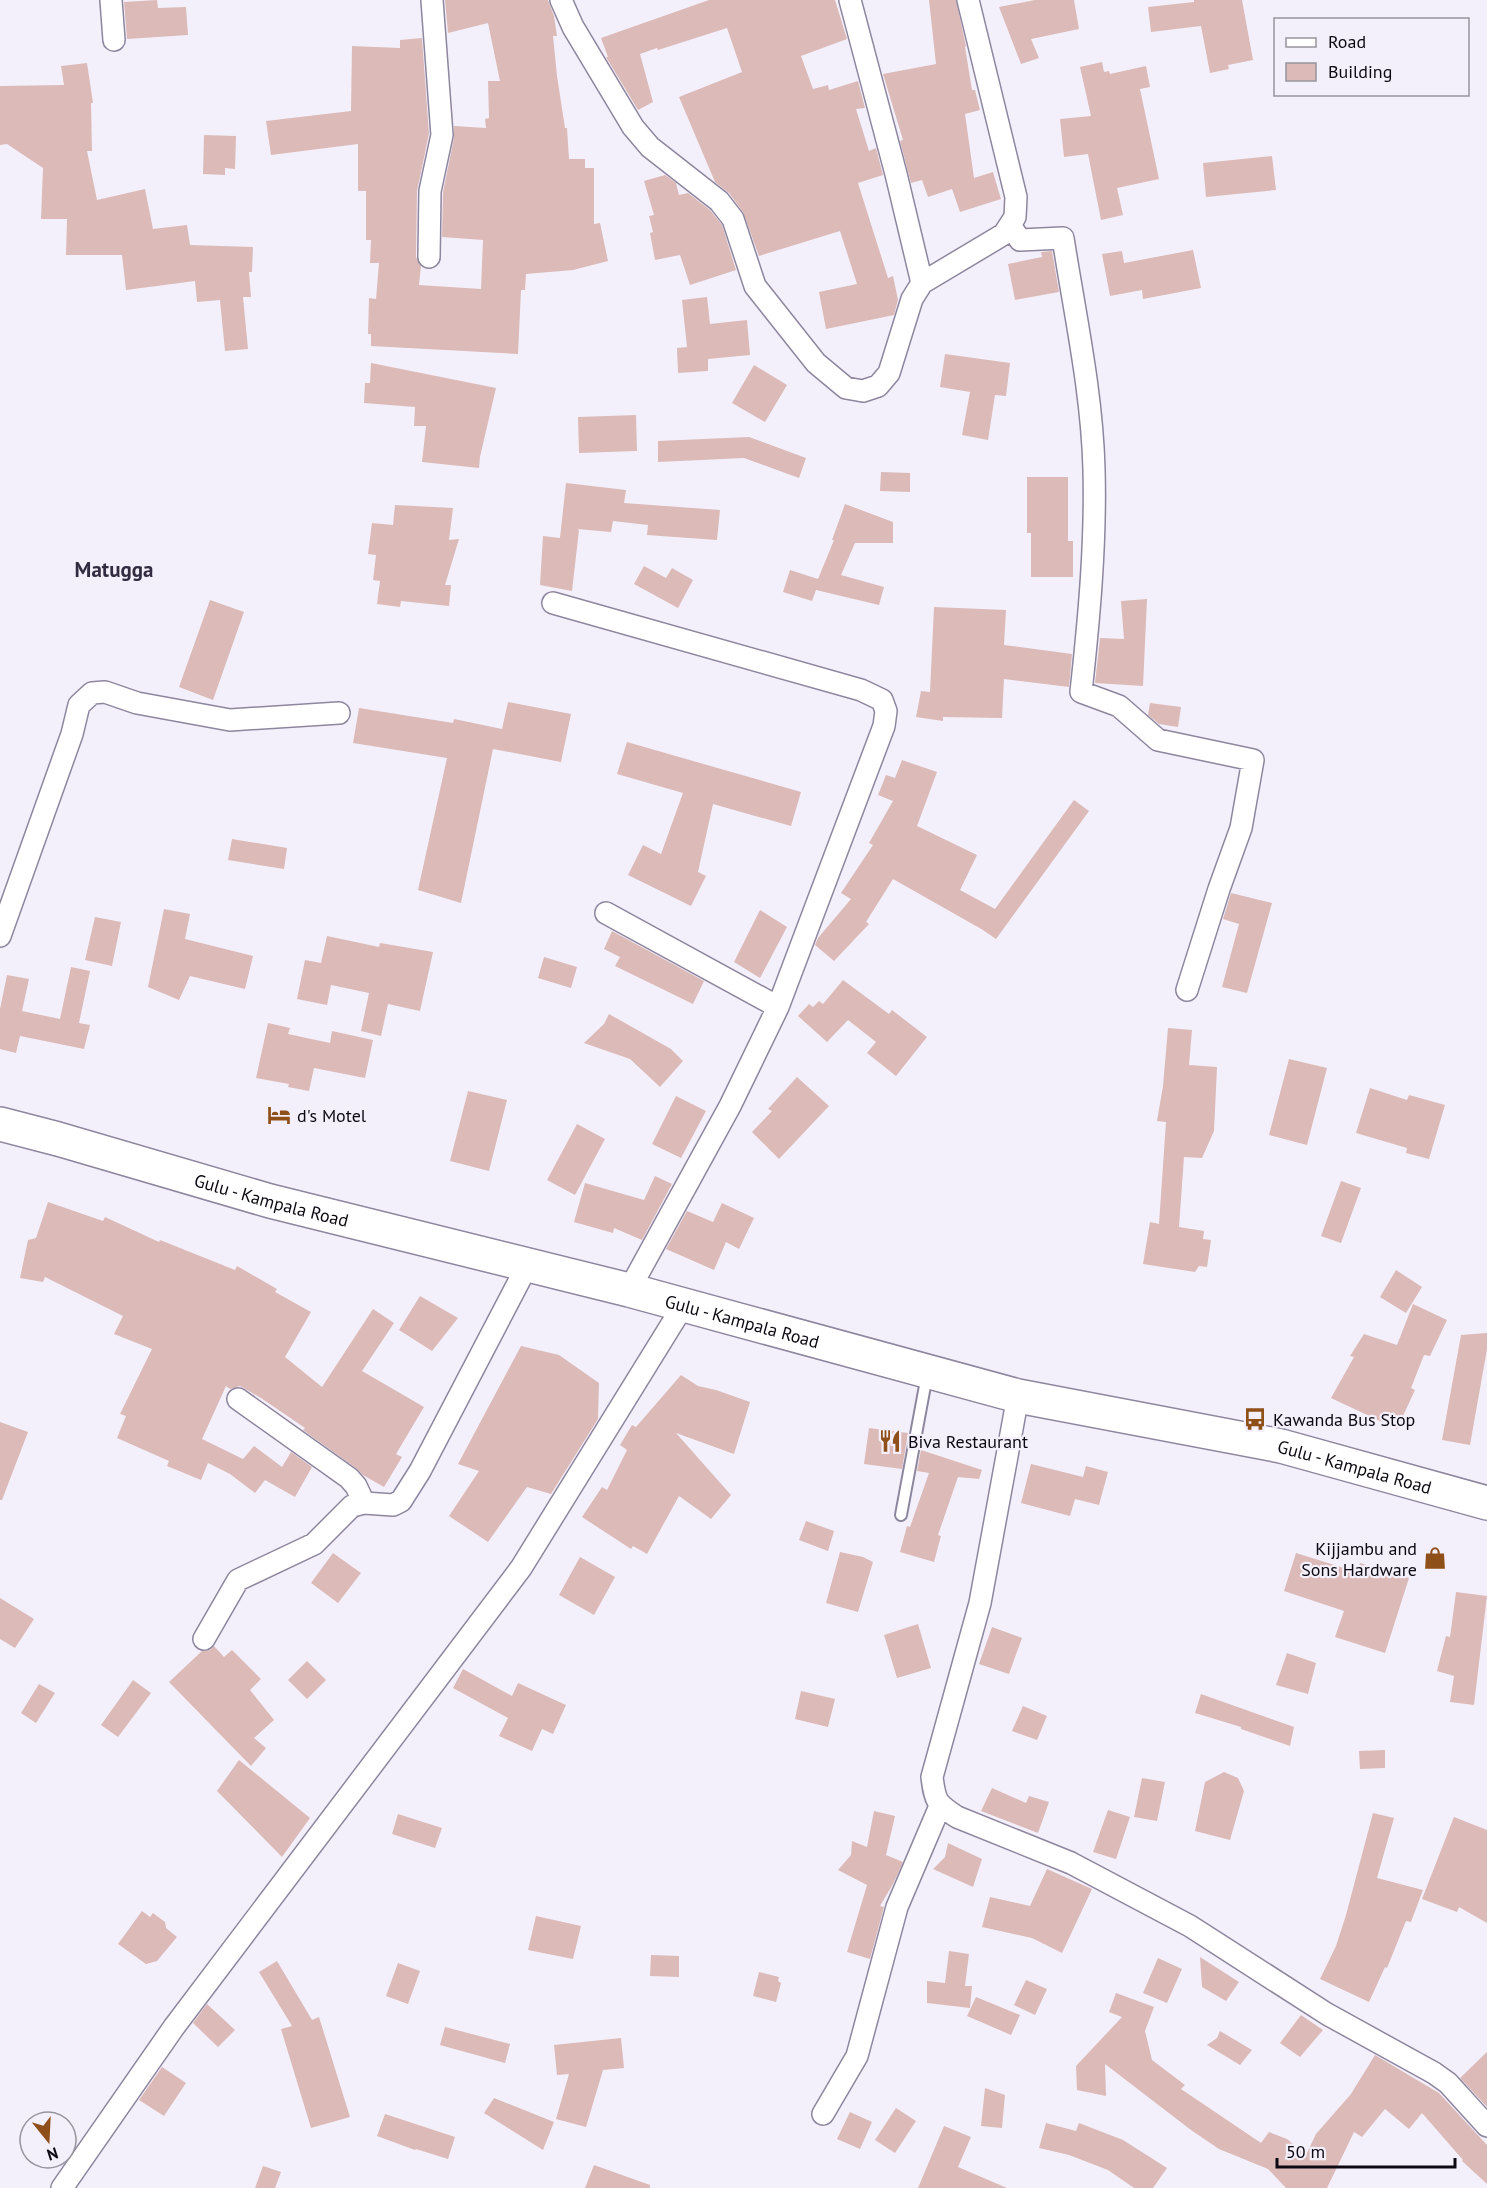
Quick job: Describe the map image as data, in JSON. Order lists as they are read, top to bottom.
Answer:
{
  "streets": {
    "main road": ["Gulu - Kampala Road"]
  },
  "districts": ["Matugga"],
  "places": {
    "hotel": ["d's Motel"],
    "bus stop": ["Kawanda Bus Stop"],
    "restaurant": ["Biva Restaurant"],
    "shop": ["Kijjambu and Sons Hardware"]
  },
  "legend": ["Road", "Building"],
  "scale_bar": "50 m",
  "north": "bottom"
}
